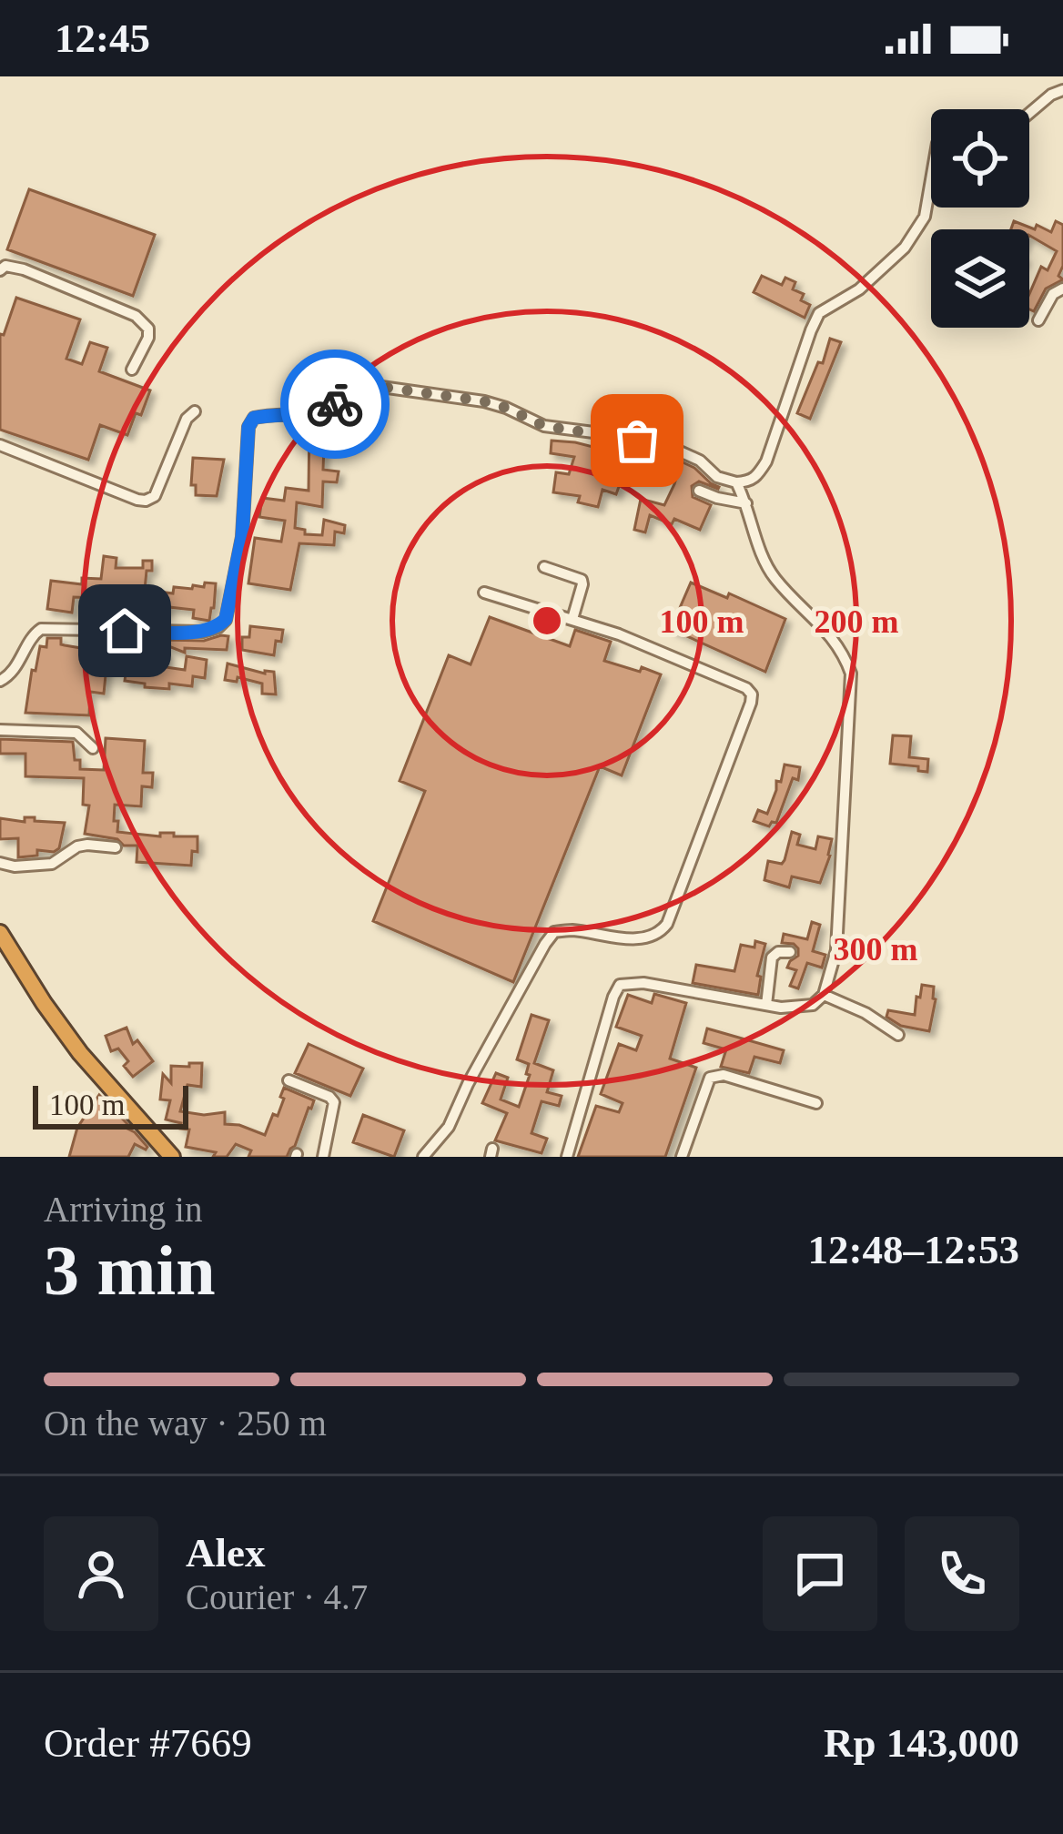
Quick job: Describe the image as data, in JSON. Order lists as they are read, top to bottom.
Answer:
{
  "scale_bar": "100 m",
  "page": {
    "status": "12:45",
    "scale": "100 m",
    "heading": ["3 min", "Arriving in", "12:48–12:53"],
    "panel": [
      "Alex",
      "Courier · 4.7",
      "Order #7669",
      "Rp 143,000"
    ],
    "bar": "On the way · 250 m"
  },
  "rings": ["100 m", "200 m", "300 m"]
}
